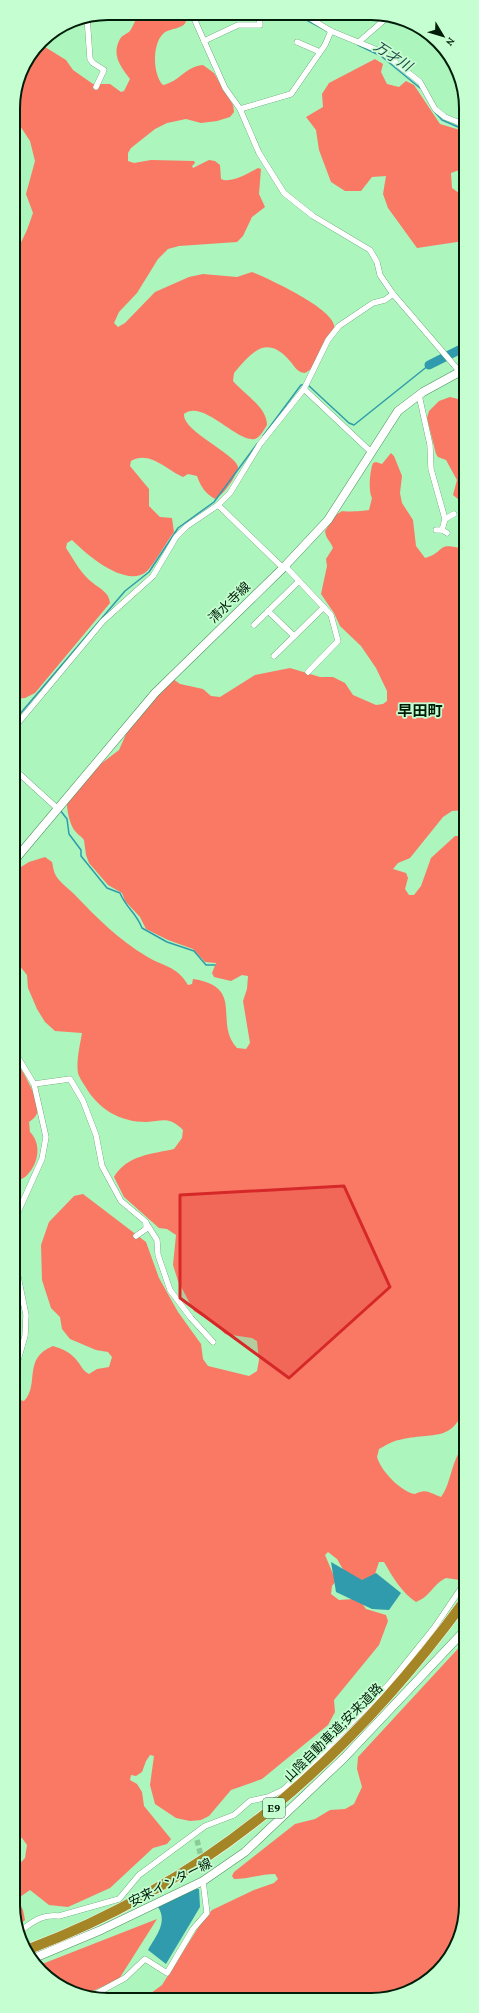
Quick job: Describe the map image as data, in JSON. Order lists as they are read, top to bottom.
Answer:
{
  "streets": {
    "highway": ["山陰自動車道;安来道路", "E9"],
    "main road": ["清水寺線", "安来インター線"]
  },
  "districts": ["早田町"],
  "water": ["万才川"],
  "north": "bottom right"
}
